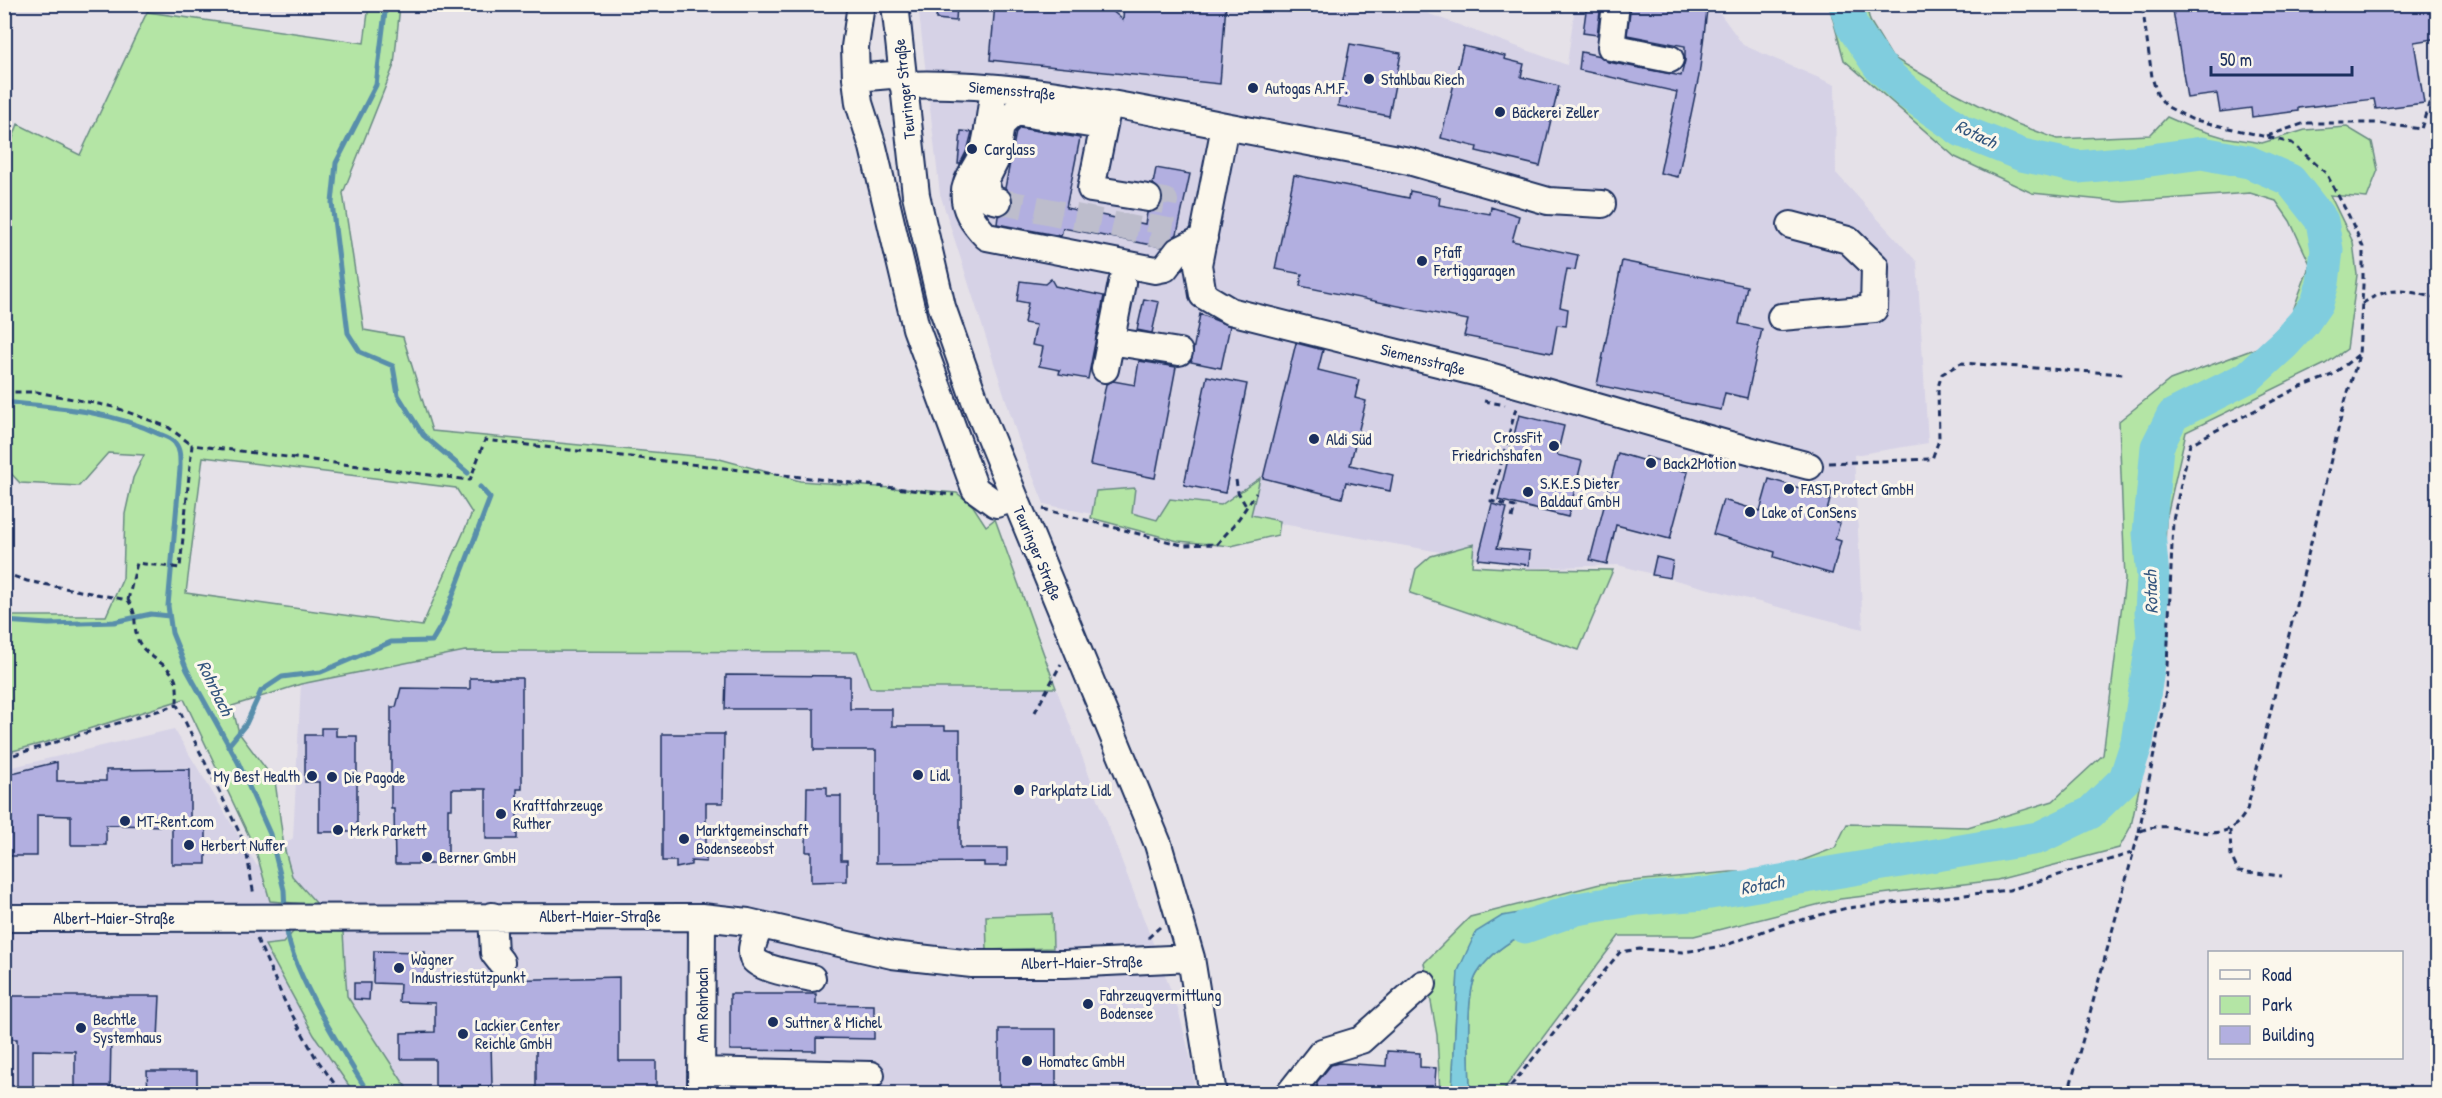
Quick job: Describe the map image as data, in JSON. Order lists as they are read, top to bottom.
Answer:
{
  "streets": {
    "street": [
      "Teuringer Straße",
      "Siemensstraße",
      "Albert-Maier-Straße",
      "Am Rohrbach"
    ]
  },
  "crossings": [
    ["Teuringer Straße", "Siemensstraße"],
    ["Teuringer Straße", "Albert-Maier-Straße"],
    ["Albert-Maier-Straße", "Am Rohrbach"]
  ],
  "water": ["Rotach", "Rohrbach"],
  "places": [
    "Stahlbau Riech",
    "Autogas A.M.F.",
    "Bäckerei Zeller",
    "Carglass",
    "Pfaff Fertiggaragen",
    "Aldi Süd",
    "CrossFit Friedrichshafen",
    "Back2Motion",
    "FAST Protect GmbH",
    "S.K.E.S Dieter Baldauf GmbH",
    "Lake of ConSens",
    "Lidl",
    "My Best Health",
    "Die Pagode",
    "Parkplatz Lidl",
    "Kraftfahrzeuge Ruther",
    "MT-Rent.com",
    "Merk Parkett",
    "Marktgemeinschaft Bodenseeobst",
    "Herbert Nuffer",
    "Berner GmbH",
    "Wagner Industriestützpunkt",
    "Fahrzeugvermittlung Bodensee",
    "Suttner & Michel",
    "Bechtle Systemhaus",
    "Lackier Center Reichle GmbH",
    "Homatec GmbH"
  ],
  "legend": ["Road", "Park", "Building"],
  "scale_bar": "50 m"
}
